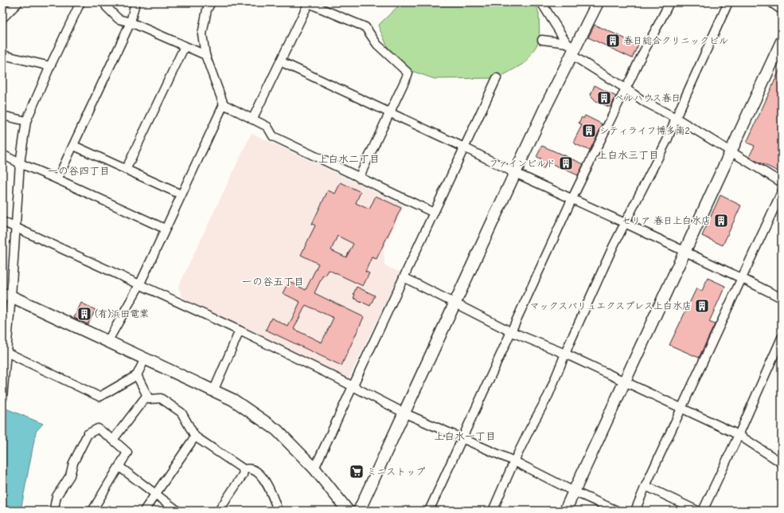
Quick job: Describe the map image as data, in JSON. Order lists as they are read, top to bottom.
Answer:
{
  "districts": [
    "上白水三丁目",
    "上白水二丁目",
    "一の谷四丁目",
    "一の谷五丁目",
    "上白水一丁目"
  ],
  "places": {
    "building": [
      "春日総合クリニックビル",
      "ベルハウス春日",
      "シティライフ博多南2",
      "ファインビルド",
      "セリア 春日上白水店",
      "マックスバリュエクスプレス上白水店",
      "(有)浜田電業"
    ],
    "supermarket": ["ミニストップ"]
  }
}
